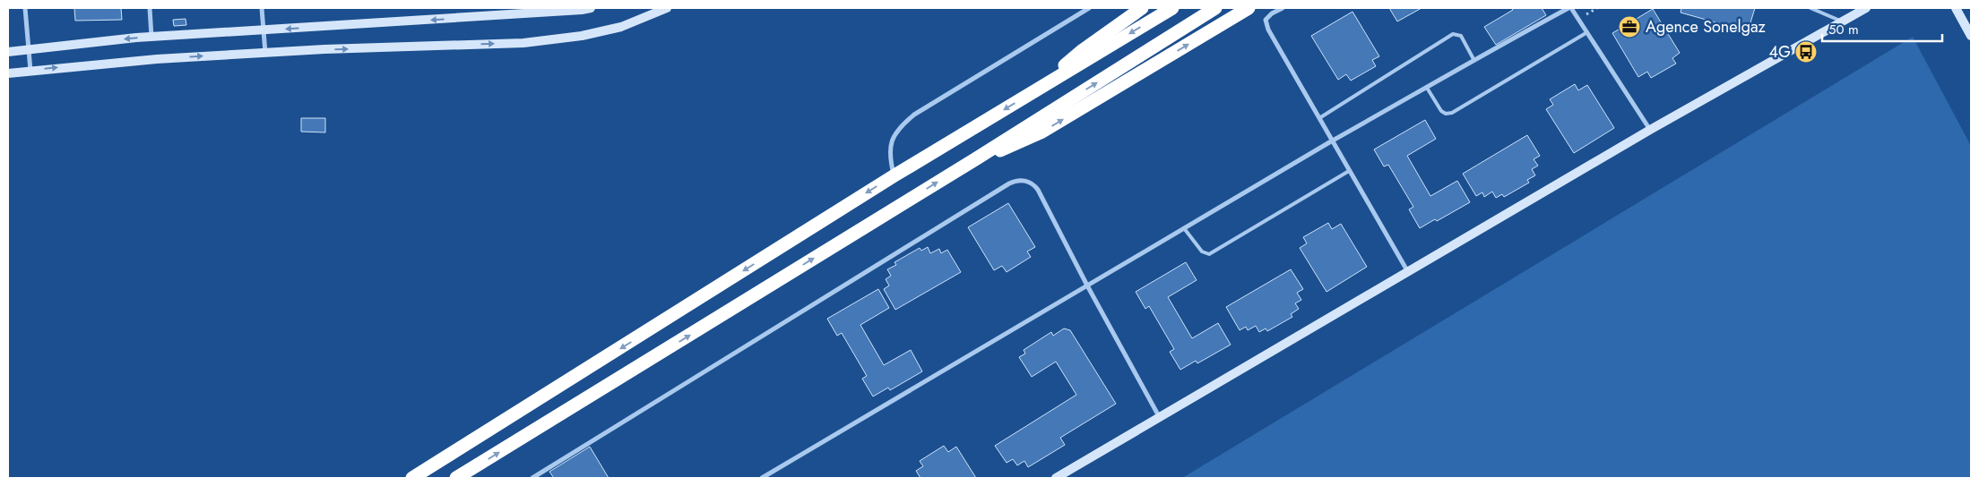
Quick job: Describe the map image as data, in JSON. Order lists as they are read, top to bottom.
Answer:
{
  "places": {
    "office": ["Agence Sonelgaz"],
    "bus stop": ["4G"]
  },
  "scale_bar": "50 m"
}
